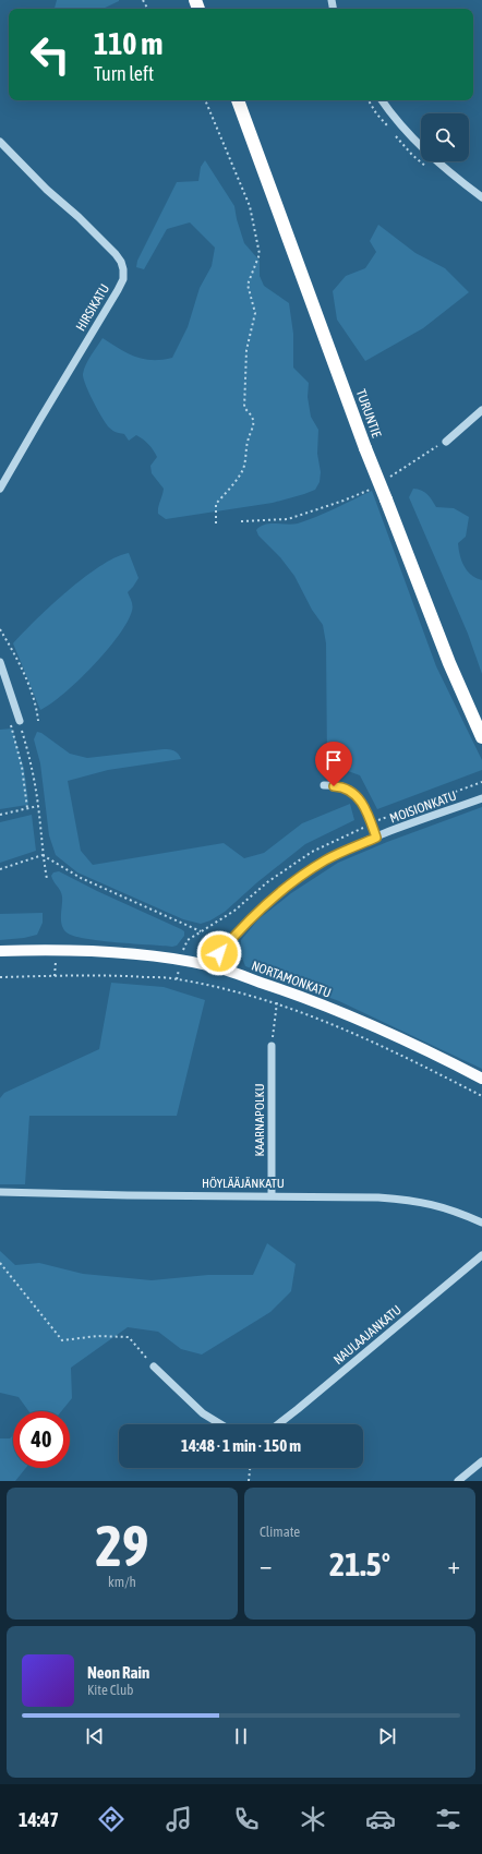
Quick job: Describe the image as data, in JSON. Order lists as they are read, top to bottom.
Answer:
{
  "streets": {
    "highway": ["TURUNTIE"],
    "main road": ["NORTAMONKATU"],
    "street": [
      "HIRSIKATU",
      "MOISIONKATU",
      "KAARNAPOLKU",
      "HÖYLÄÄJÄNKATU",
      "NAULAAJANKATU"
    ]
  },
  "crossings": [
    ["MOISIONKATU", "NORTAMONKATU"],
    ["KAARNAPOLKU", "HÖYLÄÄJÄNKATU"]
  ],
  "page": {
    "turn": ["110 m", "Turn left"],
    "limit": "40",
    "trip": "14:48 · 1 min · 150 m",
    "tile": [
      ["29", "km/h"],
      "Climate"
    ],
    "heat": ["−", "21.5°", "+"],
    "song": ["Neon Rain", "Kite Club"],
    "tabs": "14:47"
  }
}
